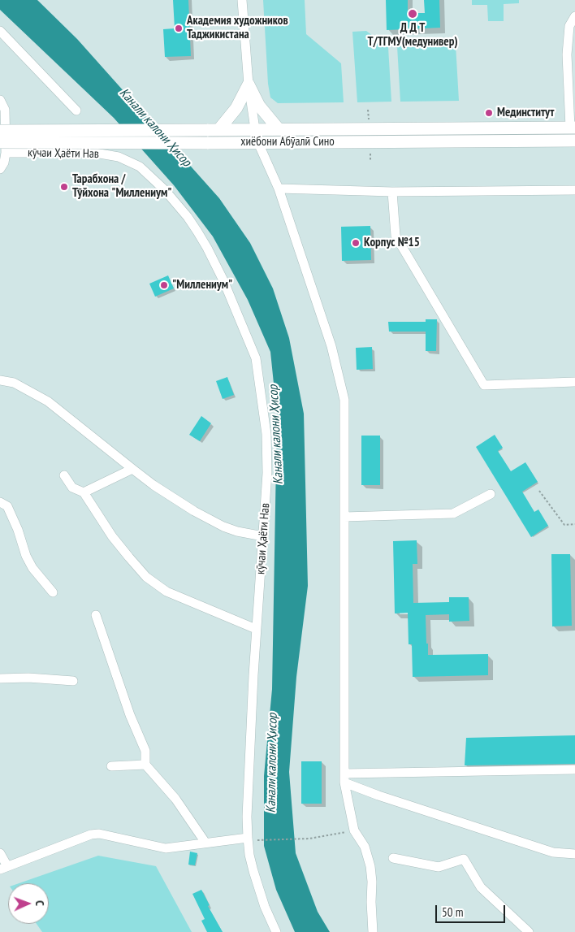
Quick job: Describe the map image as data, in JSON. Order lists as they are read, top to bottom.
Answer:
{
  "streets": {
    "main road": ["хиёбони Абӯалӣ Сино"],
    "street": ["кӯчаи Ҳаёти Нав"]
  },
  "crossings": [
    ["хиёбони Абӯалӣ Сино", "кӯчаи Ҳаёти Нав"]
  ],
  "water": ["Канали калони Ҳисор"],
  "places": [
    "Д Д Т Т/ТГМУ(медунивер)",
    "Академия художников Таджикистана",
    "Мединститут",
    "Тарабхона / Тӯйхона \"Миллениум\"",
    "Корпус №15",
    "\"Миллениум\""
  ],
  "scale_bar": "50 m",
  "north": "right"
}
